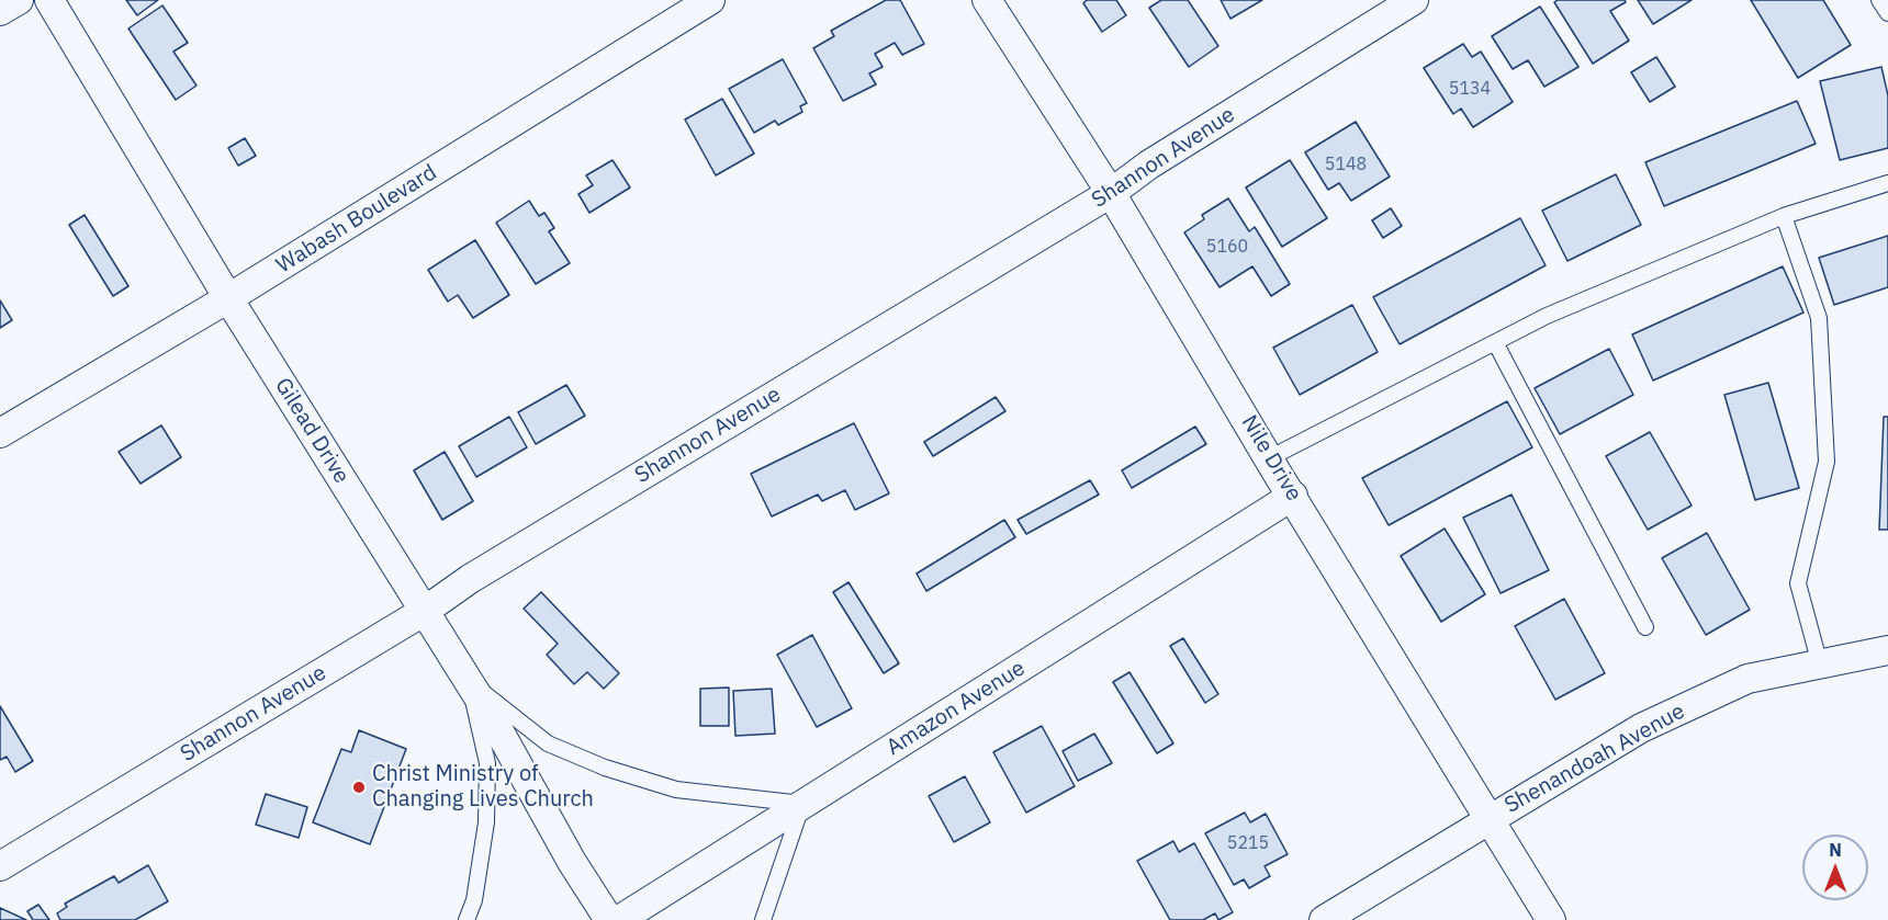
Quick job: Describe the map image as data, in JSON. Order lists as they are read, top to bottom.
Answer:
{
  "streets": {
    "street": [
      "Shannon Avenue",
      "Wabash Boulevard",
      "Gilead Drive",
      "Nile Drive",
      "Amazon Avenue",
      "Shenandoah Avenue"
    ]
  },
  "crossings": [
    ["Shannon Avenue", "Gilead Drive"],
    ["Shannon Avenue", "Nile Drive"],
    ["Wabash Boulevard", "Gilead Drive"],
    ["Nile Drive", "Amazon Avenue"],
    ["Nile Drive", "Shenandoah Avenue"]
  ],
  "places": ["Christ Ministry of Changing Lives Church"],
  "house_numbers": [
    "5134",
    "5148",
    "5160",
    "5215"
  ],
  "north": "top"
}
